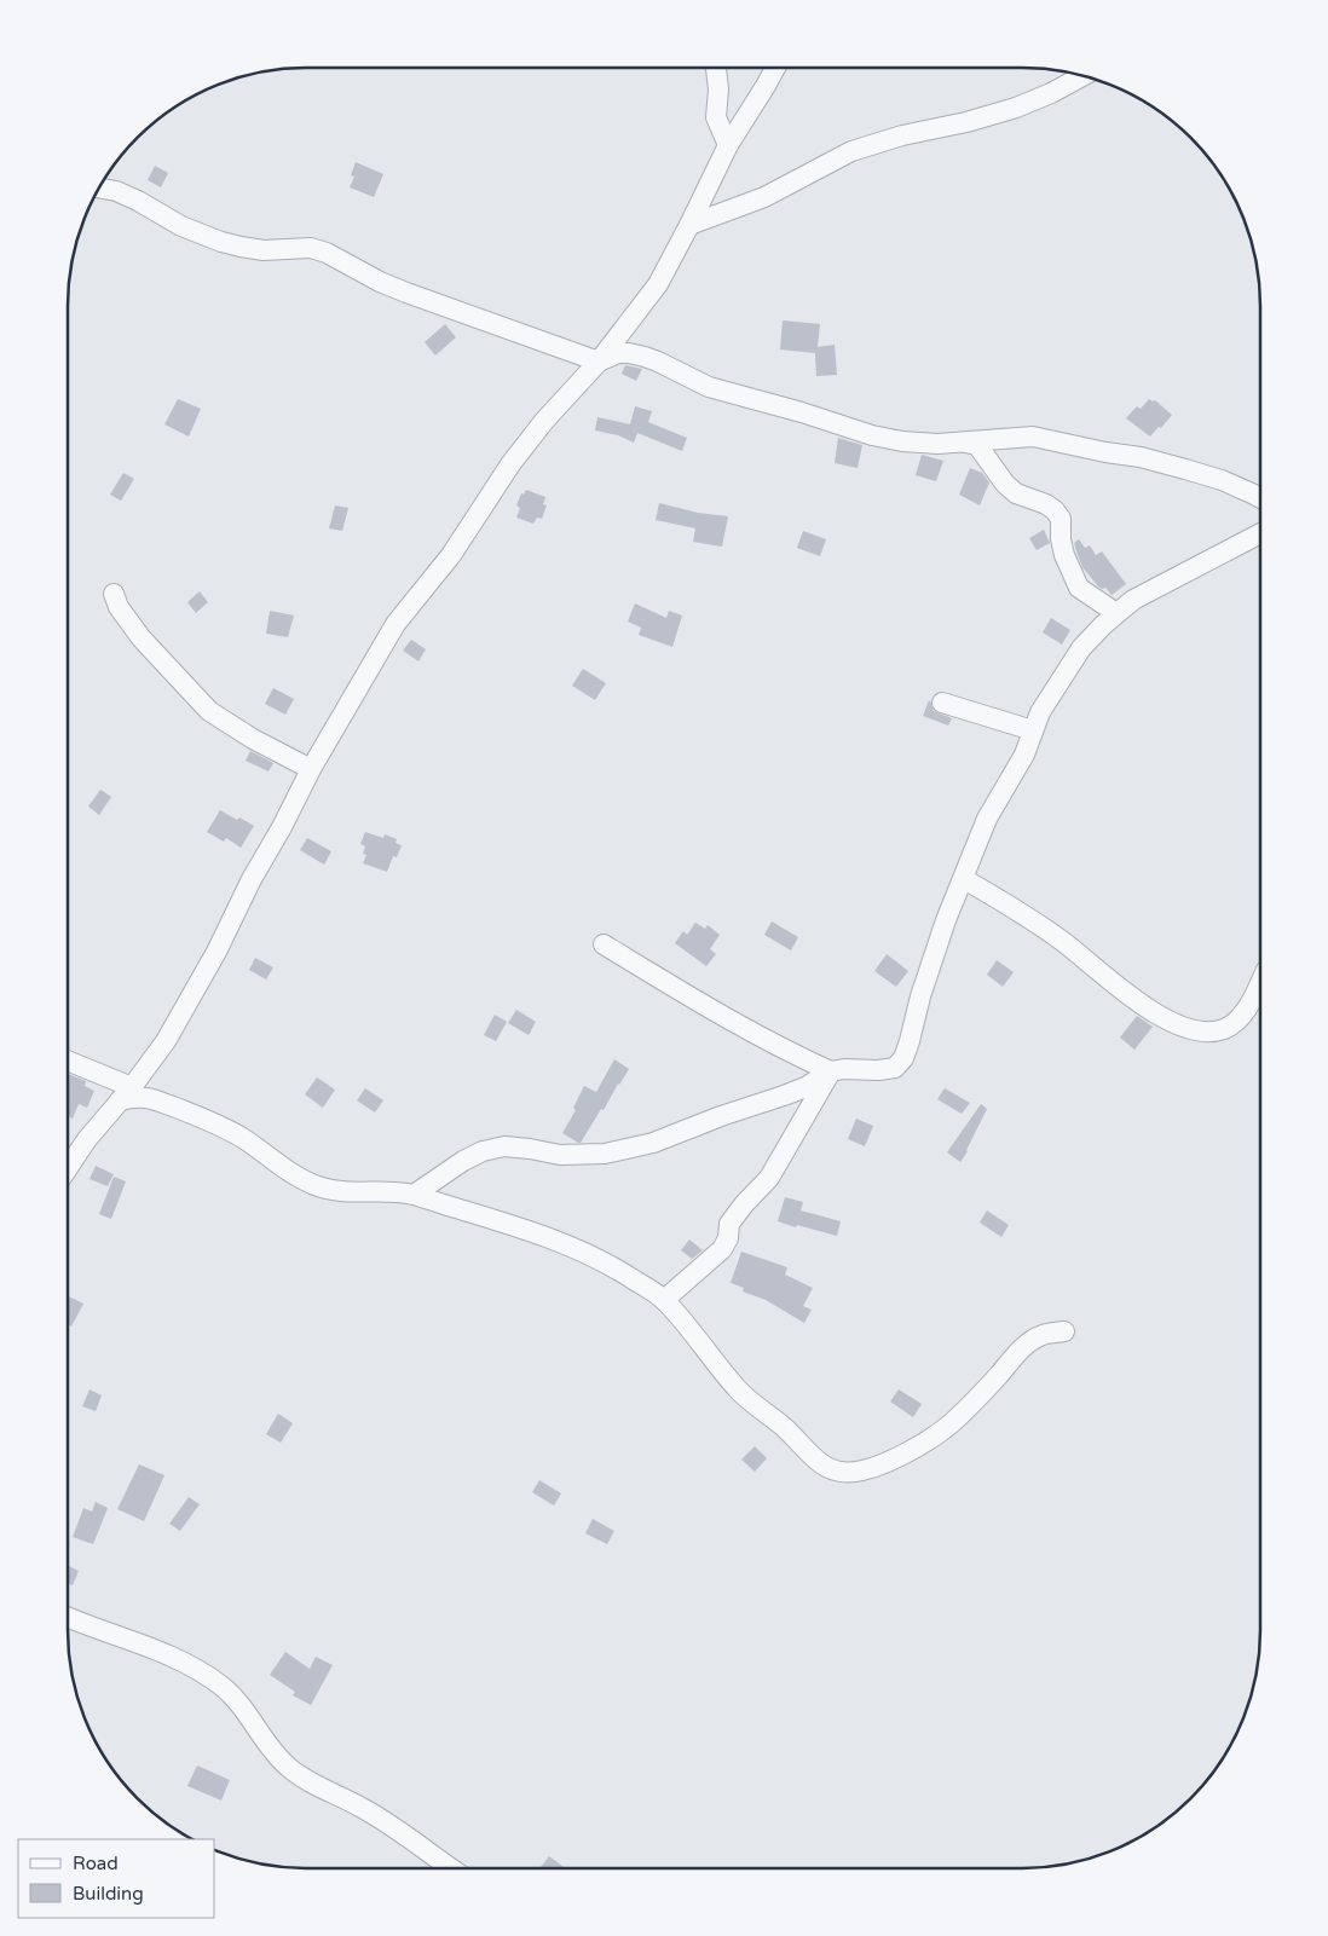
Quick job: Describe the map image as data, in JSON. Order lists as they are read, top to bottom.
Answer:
{
  "legend": ["Road", "Building"]
}
